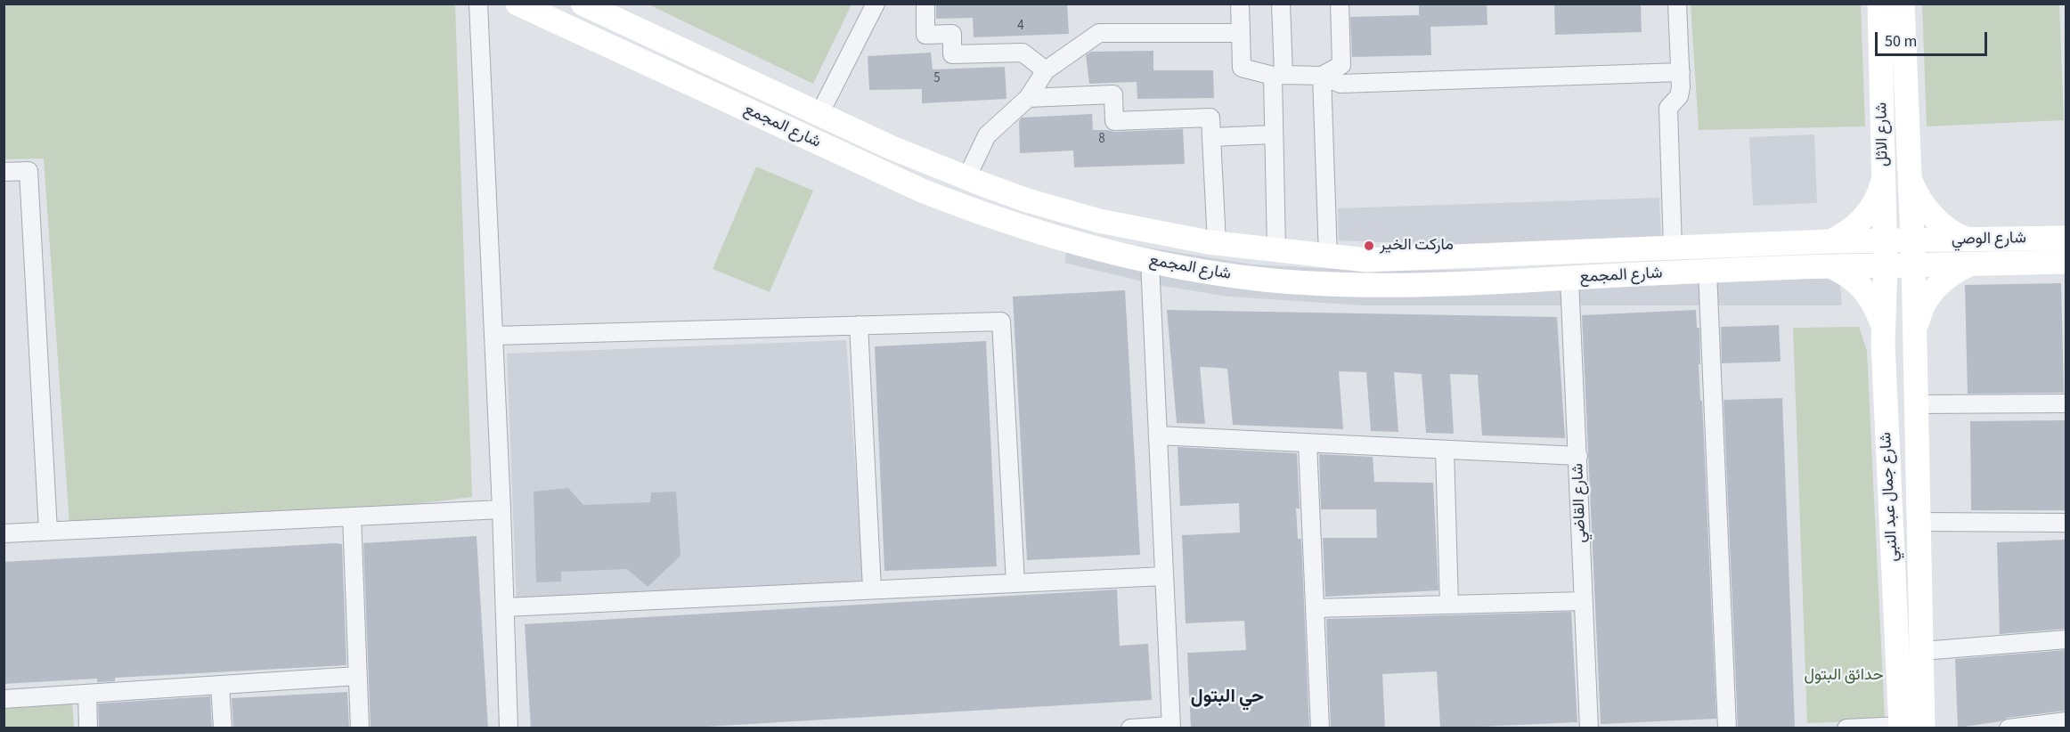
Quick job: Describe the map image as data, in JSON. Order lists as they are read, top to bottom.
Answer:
{
  "streets": {
    "street": [
      "شارع المجمع",
      "شارع الاثل",
      "شارع الوصي",
      "شارع جمال عبد النبي",
      "شارع القاضي"
    ]
  },
  "crossings": [
    ["شارع المجمع", "شارع الاثل"],
    ["شارع المجمع", "شارع الوصي"],
    ["شارع المجمع", "شارع جمال عبد النبي"],
    ["شارع المجمع", "شارع القاضي"],
    ["شارع الاثل", "شارع الوصي"],
    ["شارع الاثل", "شارع جمال عبد النبي"],
    ["شارع الوصي", "شارع جمال عبد النبي"]
  ],
  "districts": ["حي البتول"],
  "parks": ["حدائق البتول"],
  "places": ["ماركت الخير"],
  "house_numbers": ["4", "5", "8"],
  "scale_bar": "50 m"
}
